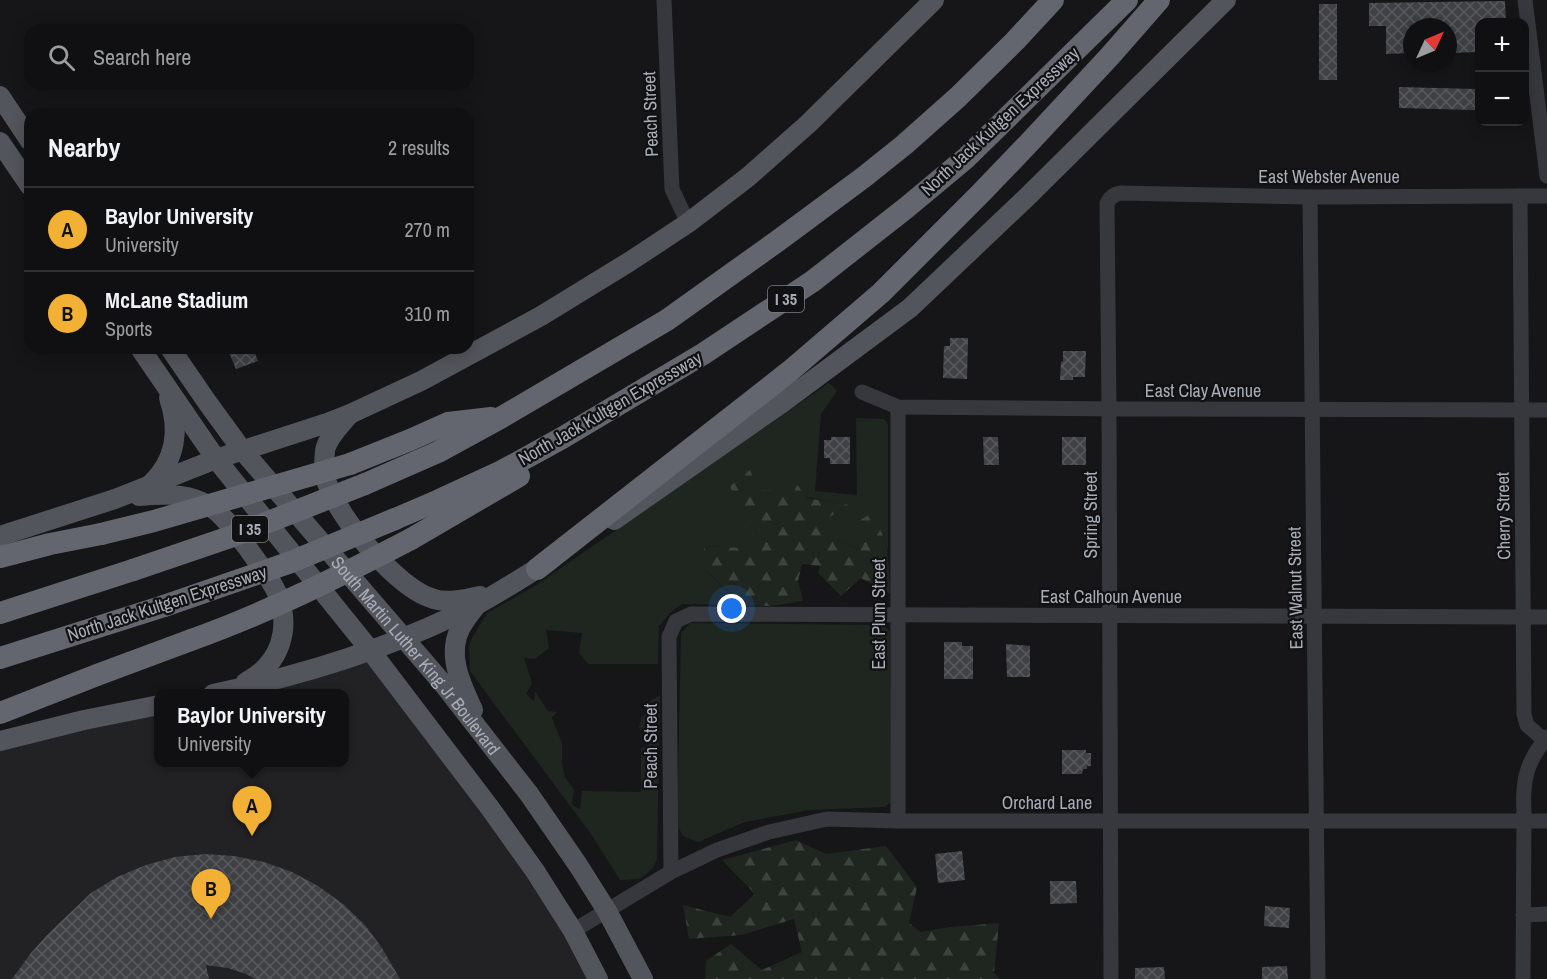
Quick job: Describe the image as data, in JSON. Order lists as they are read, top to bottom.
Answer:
{
  "streets": {
    "highway": ["North Jack Kultgen Expressway", "I 35"],
    "main road": ["South Martin Luther King Jr Boulevard"],
    "street": [
      "Peach Street",
      "East Webster Avenue",
      "East Clay Avenue",
      "Spring Street",
      "Cherry Street",
      "East Walnut Street",
      "East Calhoun Avenue",
      "East Plum Street",
      "Orchard Lane"
    ]
  },
  "crossings": [
    ["Peach Street", "East Calhoun Avenue"],
    ["Peach Street", "Orchard Lane"],
    ["East Webster Avenue", "Spring Street"],
    ["East Webster Avenue", "Cherry Street"],
    ["East Webster Avenue", "East Walnut Street"],
    ["East Clay Avenue", "Spring Street"],
    ["East Clay Avenue", "Cherry Street"],
    ["East Clay Avenue", "East Walnut Street"],
    ["East Clay Avenue", "East Plum Street"],
    ["Spring Street", "East Calhoun Avenue"],
    ["Spring Street", "Orchard Lane"],
    ["Cherry Street", "East Calhoun Avenue"],
    ["Cherry Street", "Orchard Lane"],
    ["East Walnut Street", "East Calhoun Avenue"],
    ["East Walnut Street", "Orchard Lane"],
    ["East Calhoun Avenue", "East Plum Street"],
    ["East Plum Street", "Orchard Lane"],
    ["South Martin Luther King Jr Boulevard", "Orchard Lane"]
  ],
  "north": "top right",
  "page": {
    "map_buttons": ["+", "−"],
    "search": "Search here",
    "heading": ["Nearby", "2 results"],
    "list": [
      {
        "mark": "A",
        "name": "Baylor University",
        "note": "University",
        "value": "270 m"
      },
      {
        "mark": "B",
        "name": "McLane Stadium",
        "note": "Sports",
        "value": "310 m"
      }
    ],
    "popup": ["Baylor University", "University"],
    "pins": ["A", "B"]
  }
}
